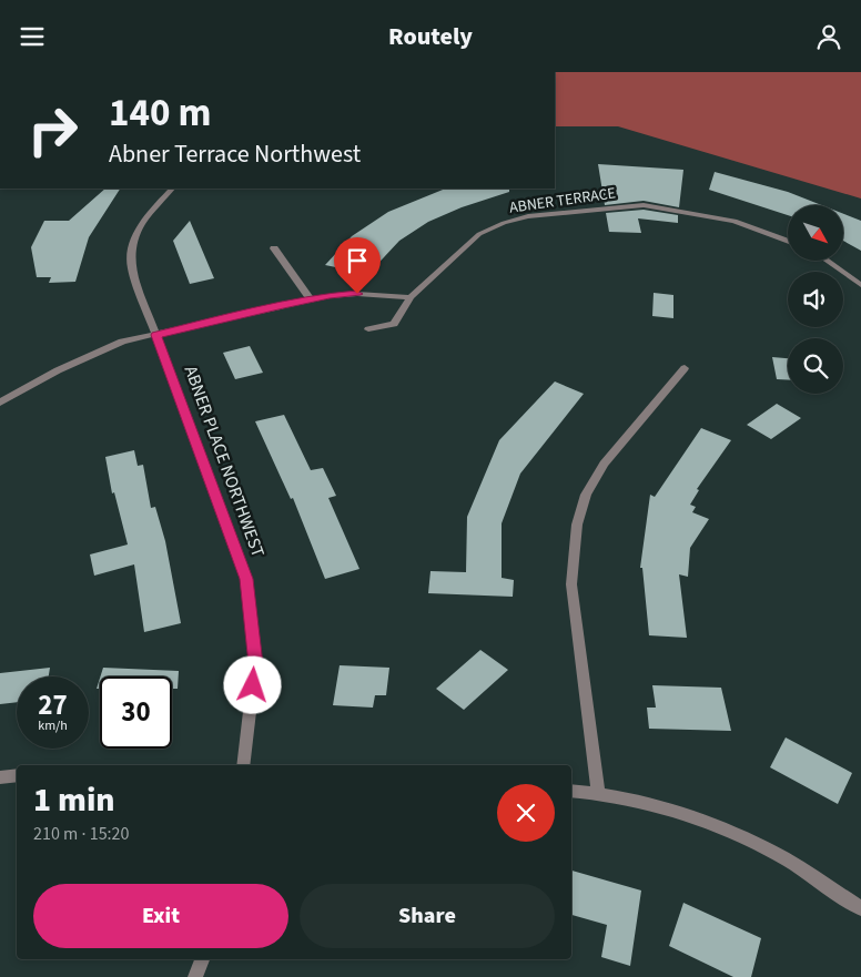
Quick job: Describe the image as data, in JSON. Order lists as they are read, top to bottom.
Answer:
{
  "streets": {
    "street": ["ABNER TERRACE", "ABNER PLACE NORTHWEST"]
  },
  "north": "bottom right",
  "page": {
    "header": "Routely",
    "turn": ["140 m", "Abner Terrace Northwest"],
    "speed": "27 km/h",
    "limit": "30",
    "heading": ["1 min", "210 m · 15:20"],
    "buttons": ["Exit", "Share"]
  }
}
